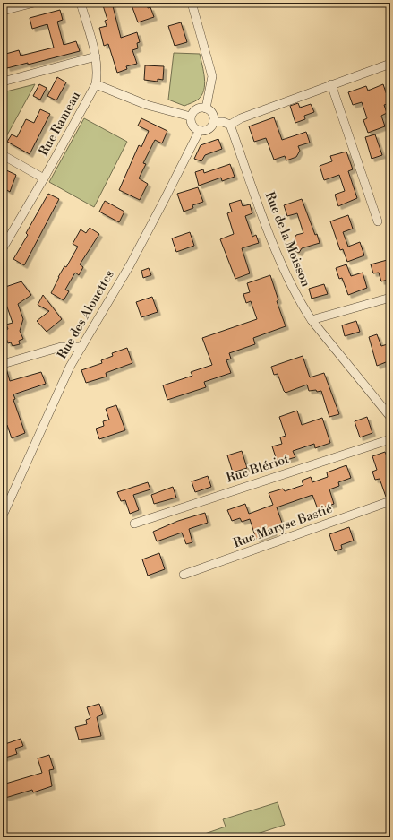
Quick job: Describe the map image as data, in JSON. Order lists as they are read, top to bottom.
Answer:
{
  "streets": {
    "street": [
      "Rue Rameau",
      "Rue de la Moisson",
      "Rue des Alouettes",
      "Rue Blériot",
      "Rue Maryse Bastié"
    ]
  }
}
